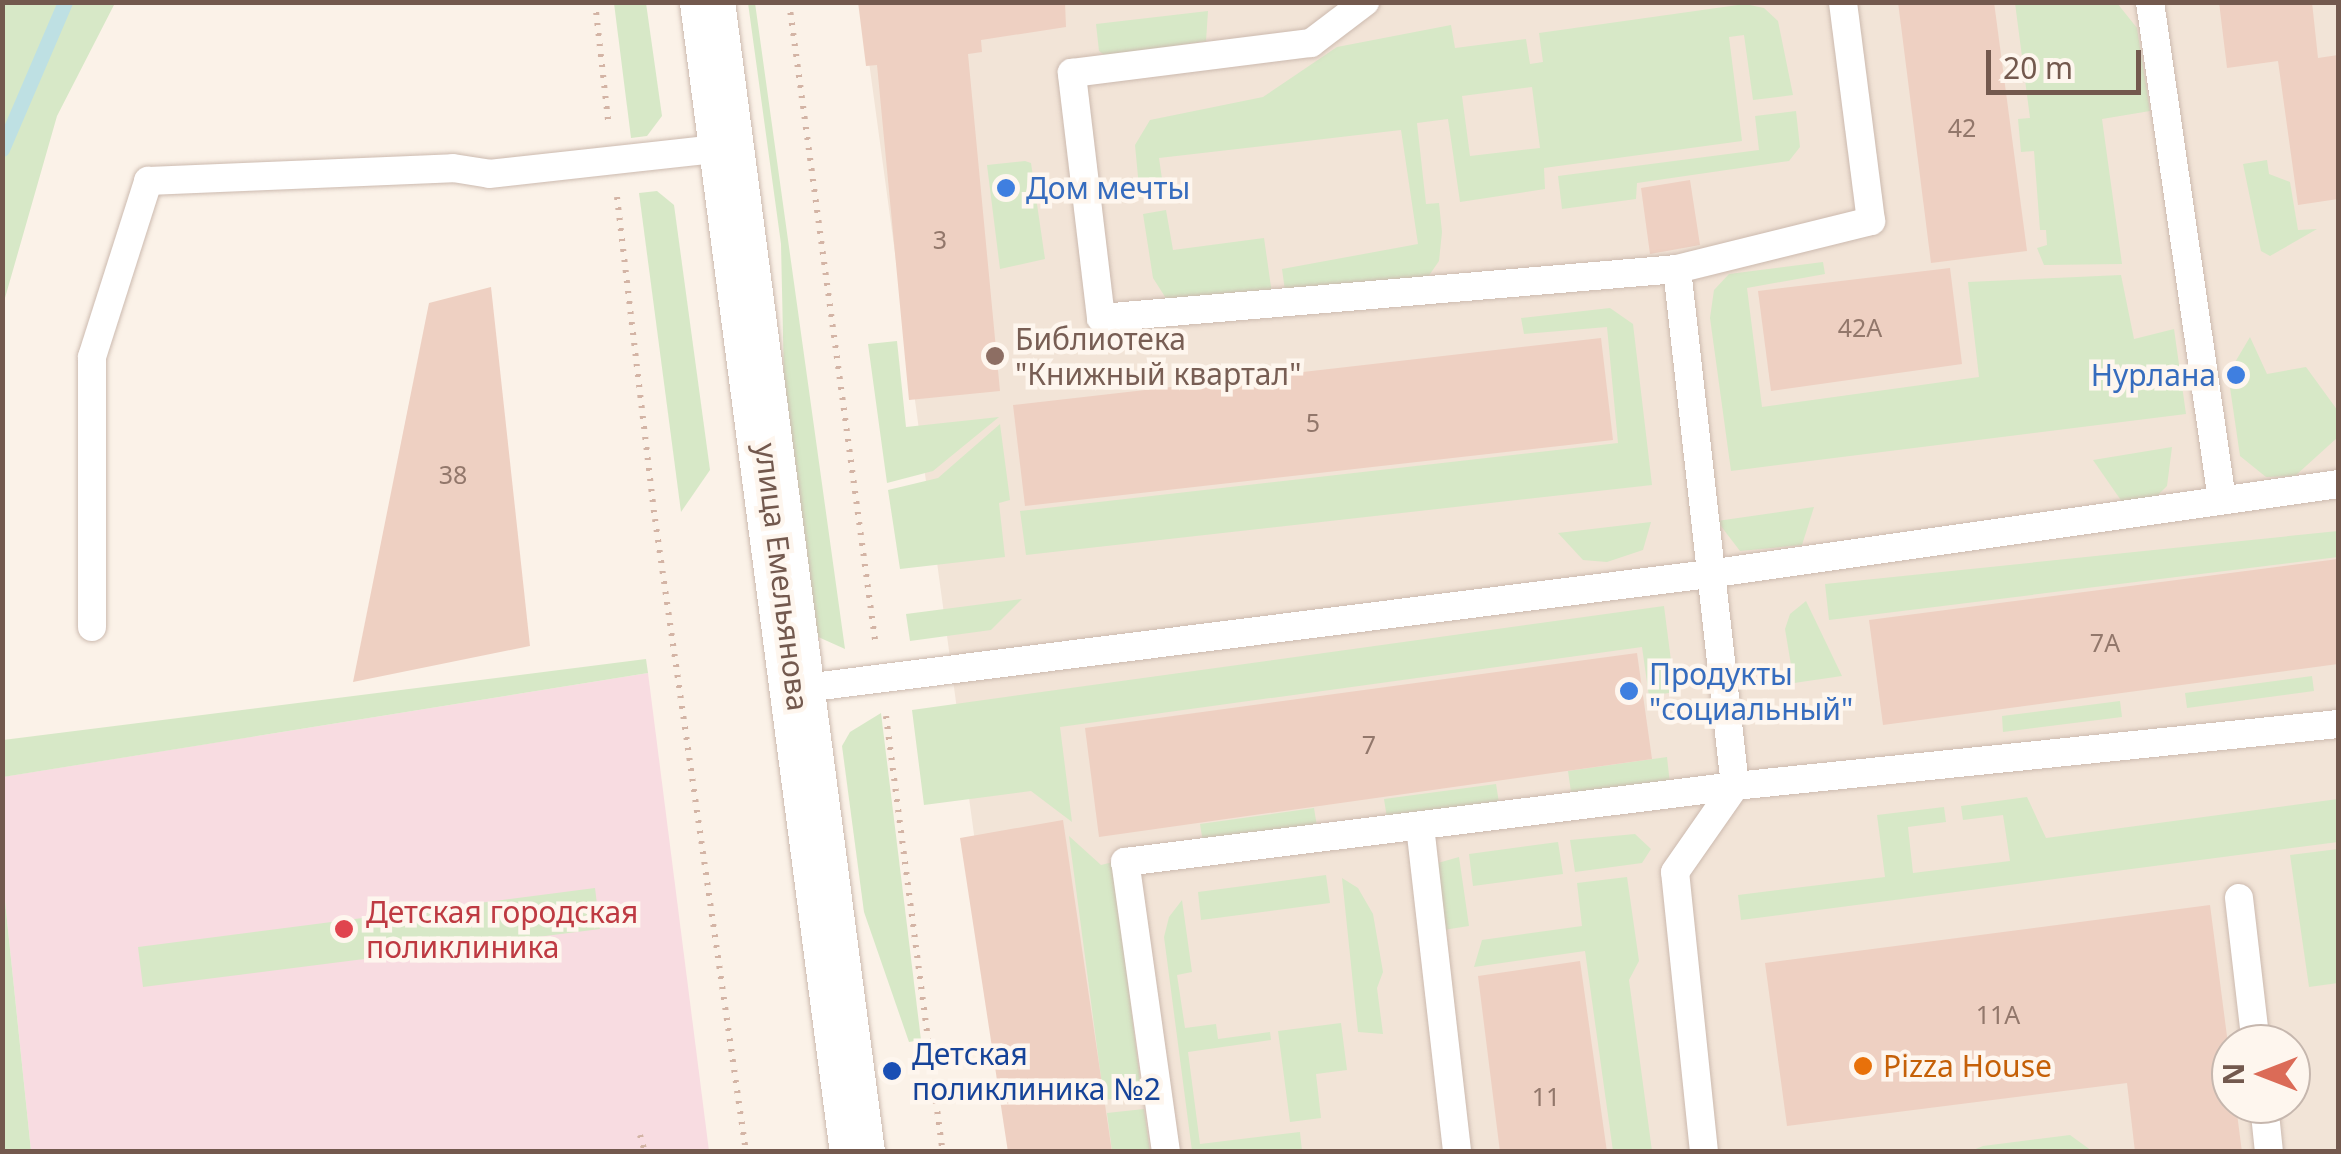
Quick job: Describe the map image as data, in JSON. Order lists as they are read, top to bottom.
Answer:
{
  "streets": {
    "main road": ["улица Емельянова"]
  },
  "places": [
    "Дом мечты",
    "Библиотека \"Книжный квартал\"",
    "Нурлана",
    "Продукты \"социальный\"",
    "Детская городская поликлиника",
    "Pizza House",
    "Детская поликлиника №2"
  ],
  "house_numbers": [
    "42",
    "3",
    "42А",
    "5",
    "38",
    "7А",
    "7",
    "11А",
    "11"
  ],
  "scale_bar": "20 m",
  "north": "left"
}
